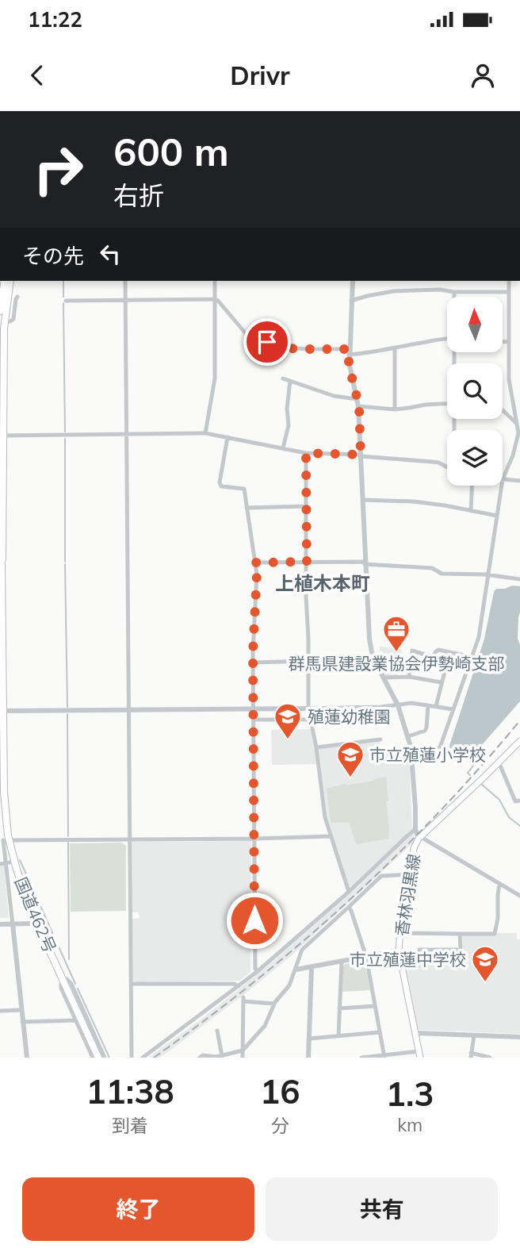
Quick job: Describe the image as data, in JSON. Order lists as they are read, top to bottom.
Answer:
{
  "streets": {
    "highway": ["国道462号"],
    "main road": ["香林羽黒線"]
  },
  "districts": ["上植木本町"],
  "places": {
    "office": ["群馬県建設業協会伊勢崎支部"],
    "school or university": ["殖蓮幼稚園", "市立殖蓮小学校", "市立殖蓮中学校"]
  },
  "north": "top",
  "page": {
    "status": "11:22",
    "header": "Drivr",
    "turn": ["600 m", "右折"],
    "then": "その先",
    "eta": [
      "11:38",
      "到着",
      "16",
      "分",
      "1.3",
      "km"
    ],
    "buttons": ["終了", "共有"]
  }
}
